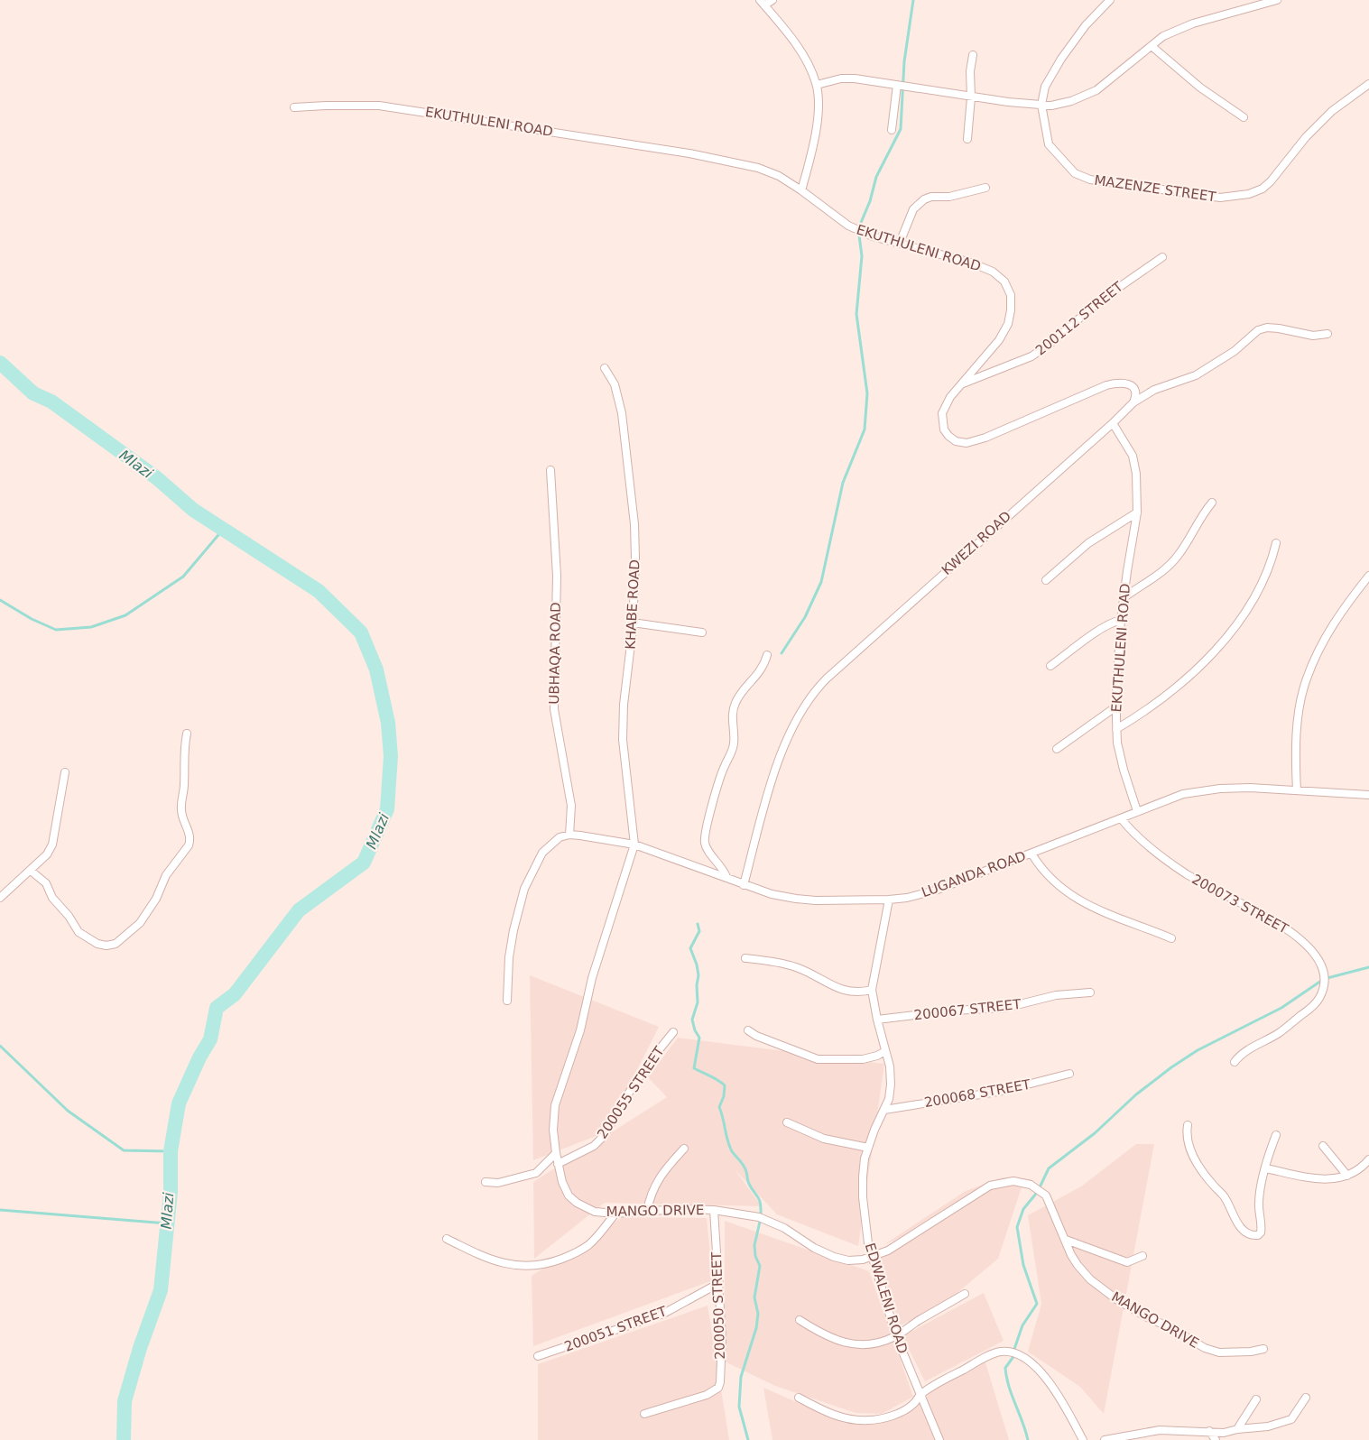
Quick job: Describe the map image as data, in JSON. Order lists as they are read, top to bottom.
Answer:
{
  "streets": {
    "street": [
      "EKUTHULENI ROAD",
      "MAZENZE STREET",
      "200112 STREET",
      "KWEZI ROAD",
      "KHABE ROAD",
      "UBHAQA ROAD",
      "LUGANDA ROAD",
      "200073 STREET",
      "200067 STREET",
      "200055 STREET",
      "200068 STREET",
      "MANGO DRIVE",
      "EDWALENI ROAD",
      "200050 STREET",
      "200051 STREET"
    ]
  },
  "crossings": [
    ["EKUTHULENI ROAD", "200112 STREET"],
    ["EKUTHULENI ROAD", "KWEZI ROAD"],
    ["EKUTHULENI ROAD", "LUGANDA ROAD"],
    ["KWEZI ROAD", "LUGANDA ROAD"],
    ["KHABE ROAD", "LUGANDA ROAD"],
    ["KHABE ROAD", "MANGO DRIVE"],
    ["UBHAQA ROAD", "LUGANDA ROAD"],
    ["LUGANDA ROAD", "200073 STREET"],
    ["LUGANDA ROAD", "MANGO DRIVE"],
    ["LUGANDA ROAD", "EDWALENI ROAD"],
    ["200067 STREET", "EDWALENI ROAD"],
    ["200055 STREET", "MANGO DRIVE"],
    ["200068 STREET", "EDWALENI ROAD"],
    ["MANGO DRIVE", "EDWALENI ROAD"],
    ["MANGO DRIVE", "200050 STREET"],
    ["200050 STREET", "200051 STREET"]
  ],
  "water": ["Mlazi"]
}
